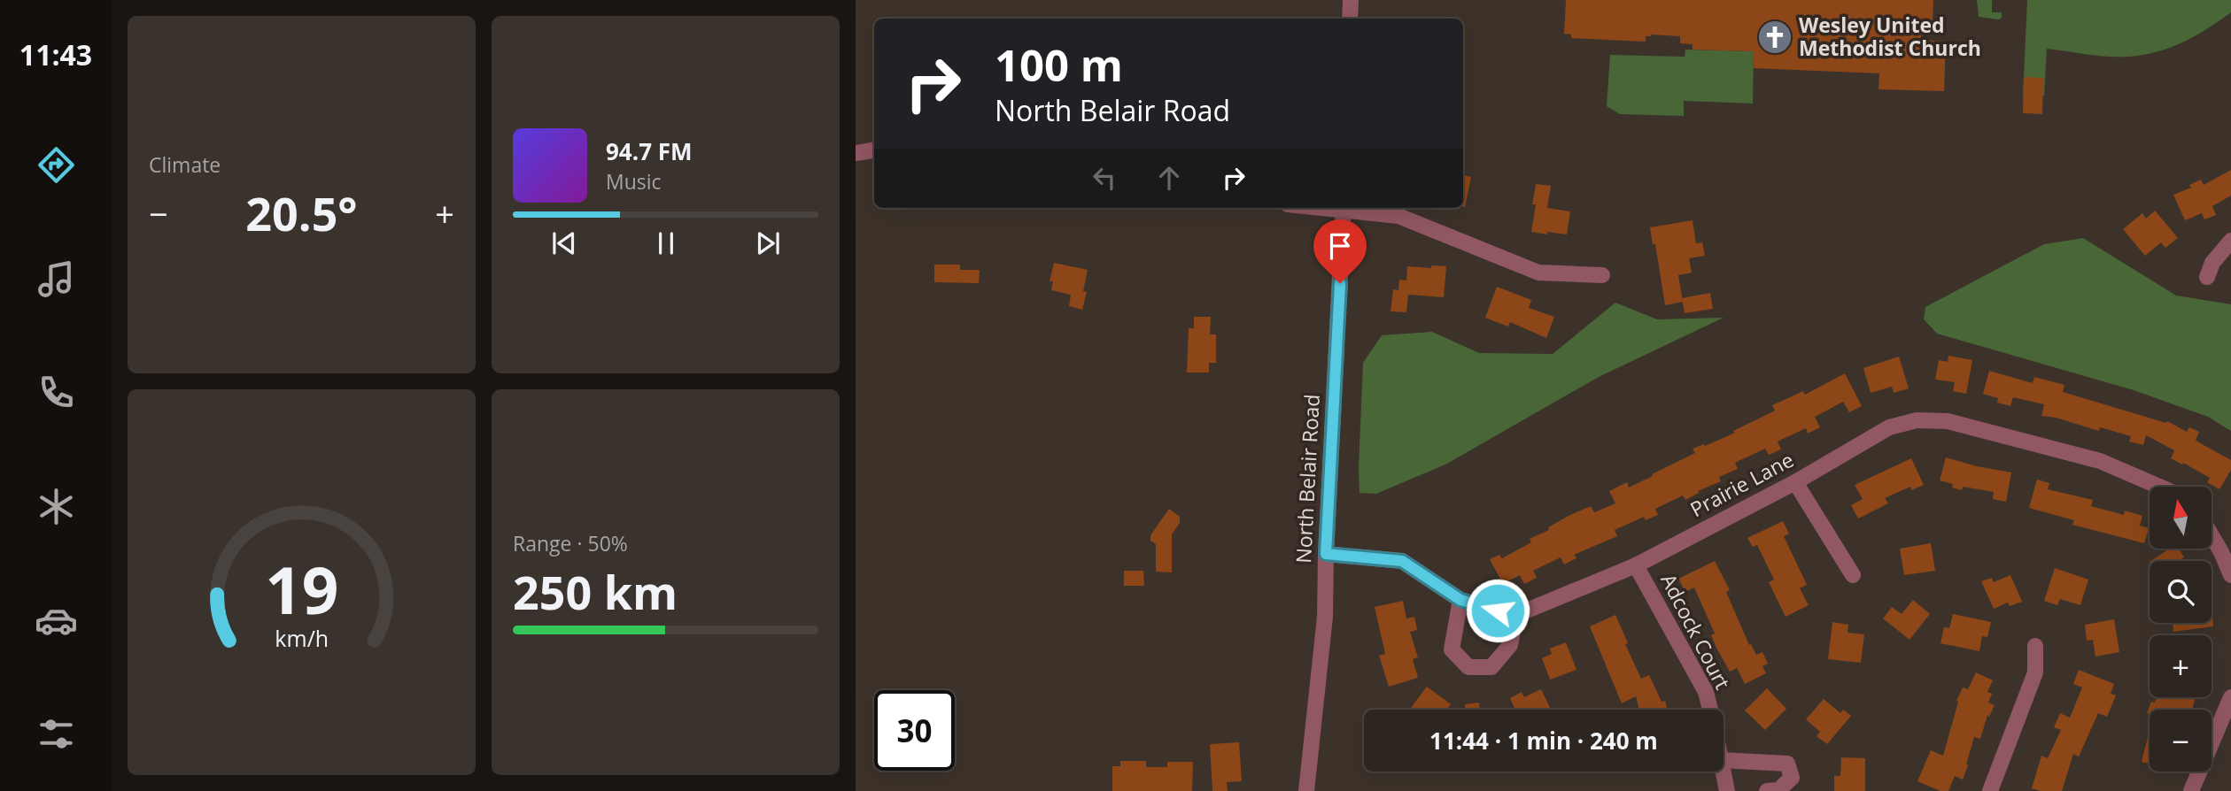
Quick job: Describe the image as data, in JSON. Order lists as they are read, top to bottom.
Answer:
{
  "streets": {
    "street": ["North Belair Road", "Prairie Lane", "Adcock Court"]
  },
  "crossings": [
    ["Prairie Lane", "Adcock Court"]
  ],
  "places": {
    "church": ["Wesley United Methodist Church"]
  },
  "north": "top",
  "page": {
    "tabs": "11:43",
    "tile": [
      "Climate",
      ["Range · 50%", "250 km"]
    ],
    "turn": ["100 m", "North Belair Road"],
    "song": ["94.7 FM", "Music"],
    "heat": ["−", "20.5°", "+"],
    "map_buttons": ["+", "−"],
    "limit": "30",
    "trip": "11:44 · 1 min · 240 m",
    "gauge": ["19", "km/h"]
  }
}
